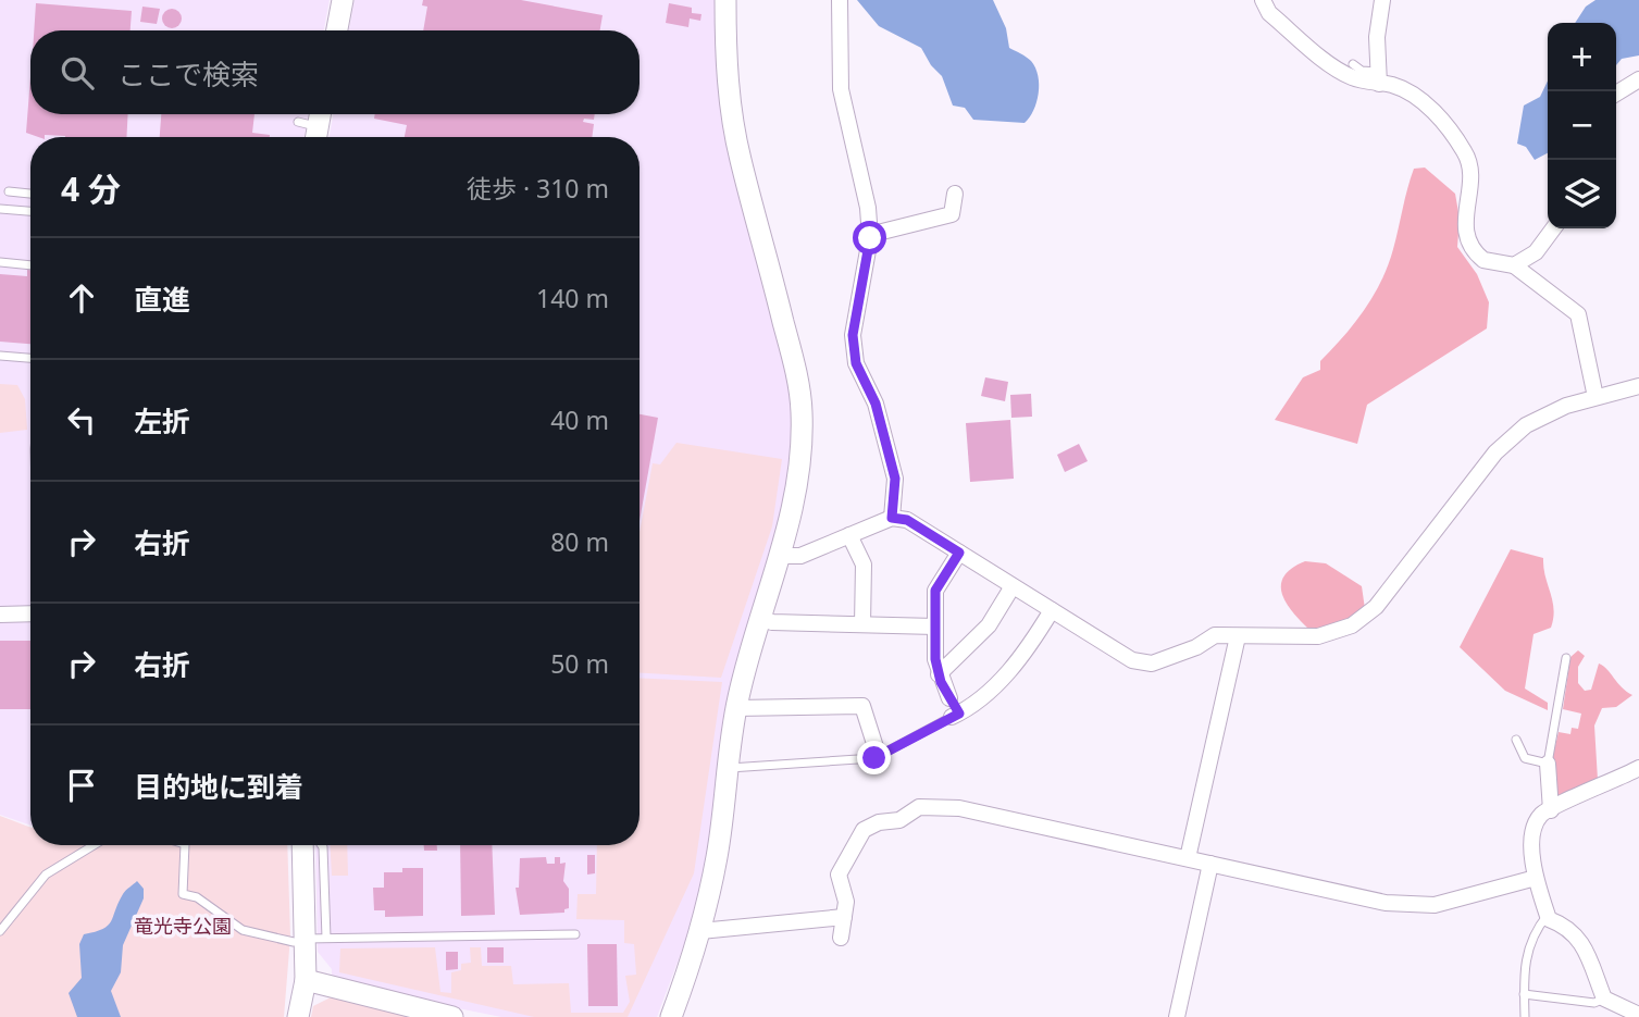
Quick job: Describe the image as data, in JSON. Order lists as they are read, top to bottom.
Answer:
{
  "parks": ["竜光寺公園"],
  "page": {
    "map_buttons": ["+", "−"],
    "search": "ここで検索",
    "heading": ["4 分", "徒歩 · 310 m"],
    "list": [
      ["直進", "140 m"],
      ["左折", "40 m"],
      ["右折", "80 m"],
      ["右折", "50 m"],
      "目的地に到着"
    ]
  }
}
